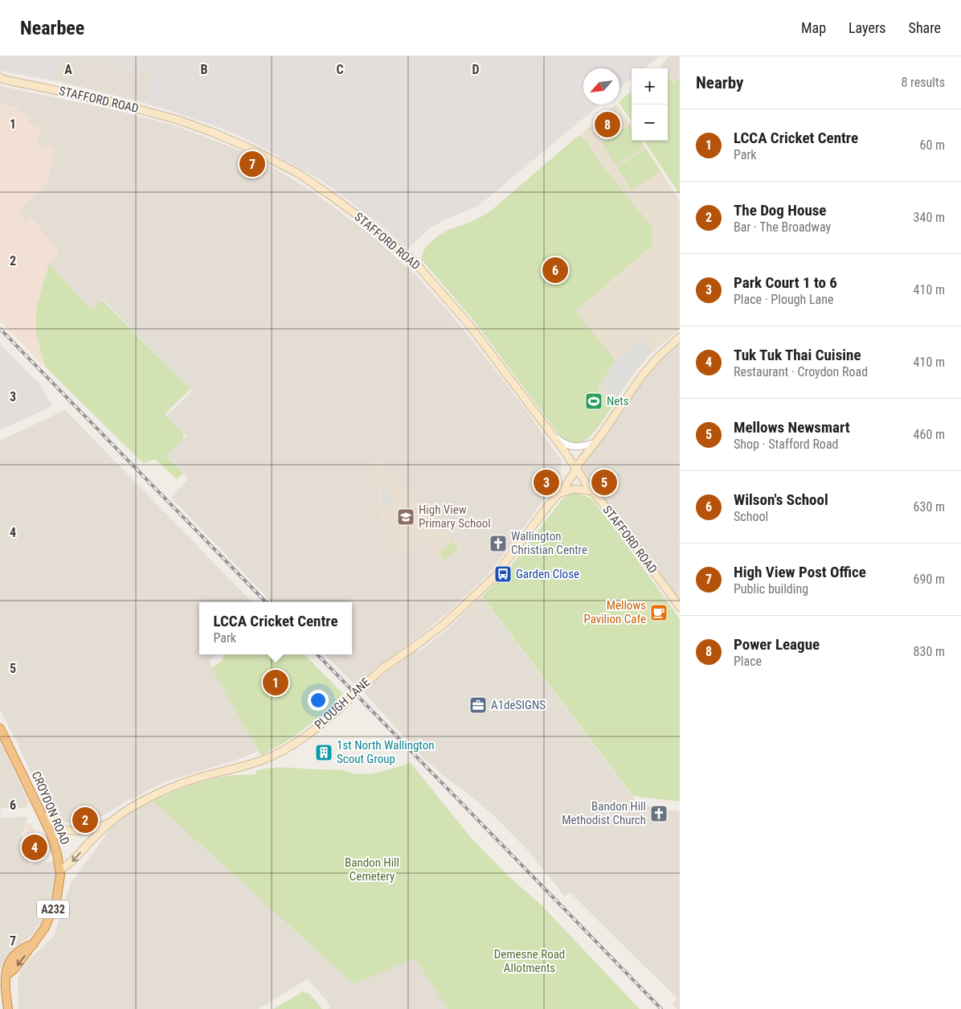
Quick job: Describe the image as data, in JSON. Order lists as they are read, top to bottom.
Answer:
{
  "streets": {
    "highway": ["CROYDON ROAD", "A232"],
    "main road": ["STAFFORD ROAD", "PLOUGH LANE"]
  },
  "crossings": [
    ["STAFFORD ROAD", "PLOUGH LANE"],
    ["PLOUGH LANE", "CROYDON ROAD"]
  ],
  "parks": ["Bandon Hill Cemetery", "Demesne Road Allotments"],
  "places": {
    "sports": ["Nets"],
    "school or university": ["High View Primary School"],
    "church": ["Wallington Christian Centre", "Bandon Hill Methodist Church"],
    "bus stop": ["Garden Close"],
    "cafe": ["Mellows Pavilion Cafe"],
    "office": ["A1deSIGNS"],
    "building": ["1st North Wallington Scout Group"]
  },
  "north": "bottom left",
  "page": {
    "header": "Nearbee",
    "nav": ["Map", "Layers", "Share"],
    "heading": ["Nearby", "8 results"],
    "map_buttons": ["+", "−"],
    "list": [
      {
        "mark": "1",
        "name": "LCCA Cricket Centre",
        "note": "Park",
        "value": "60 m"
      },
      {
        "mark": "2",
        "name": "The Dog House",
        "note": "Bar · The Broadway",
        "value": "340 m"
      },
      {
        "mark": "3",
        "name": "Park Court 1 to 6",
        "note": "Place · Plough Lane",
        "value": "410 m"
      },
      {
        "mark": "4",
        "name": "Tuk Tuk Thai Cuisine",
        "note": "Restaurant · Croydon Road",
        "value": "410 m"
      },
      {
        "mark": "5",
        "name": "Mellows Newsmart",
        "note": "Shop · Stafford Road",
        "value": "460 m"
      },
      {
        "mark": "6",
        "name": "Wilson's School",
        "note": "School",
        "value": "630 m"
      },
      {
        "mark": "7",
        "name": "High View Post Office",
        "note": "Public building",
        "value": "690 m"
      },
      {
        "mark": "8",
        "name": "Power League",
        "note": "Place",
        "value": "830 m"
      }
    ],
    "pins": [
      "8",
      "7",
      "6",
      "3",
      "5",
      "1",
      "2",
      "4"
    ],
    "popup": ["LCCA Cricket Centre", "Park"]
  },
  "grid": {
    "columns": [
      "A",
      "B",
      "C",
      "D"
    ],
    "rows": [
      "1",
      "2",
      "3",
      "4",
      "5",
      "6",
      "7"
    ]
  }
}
